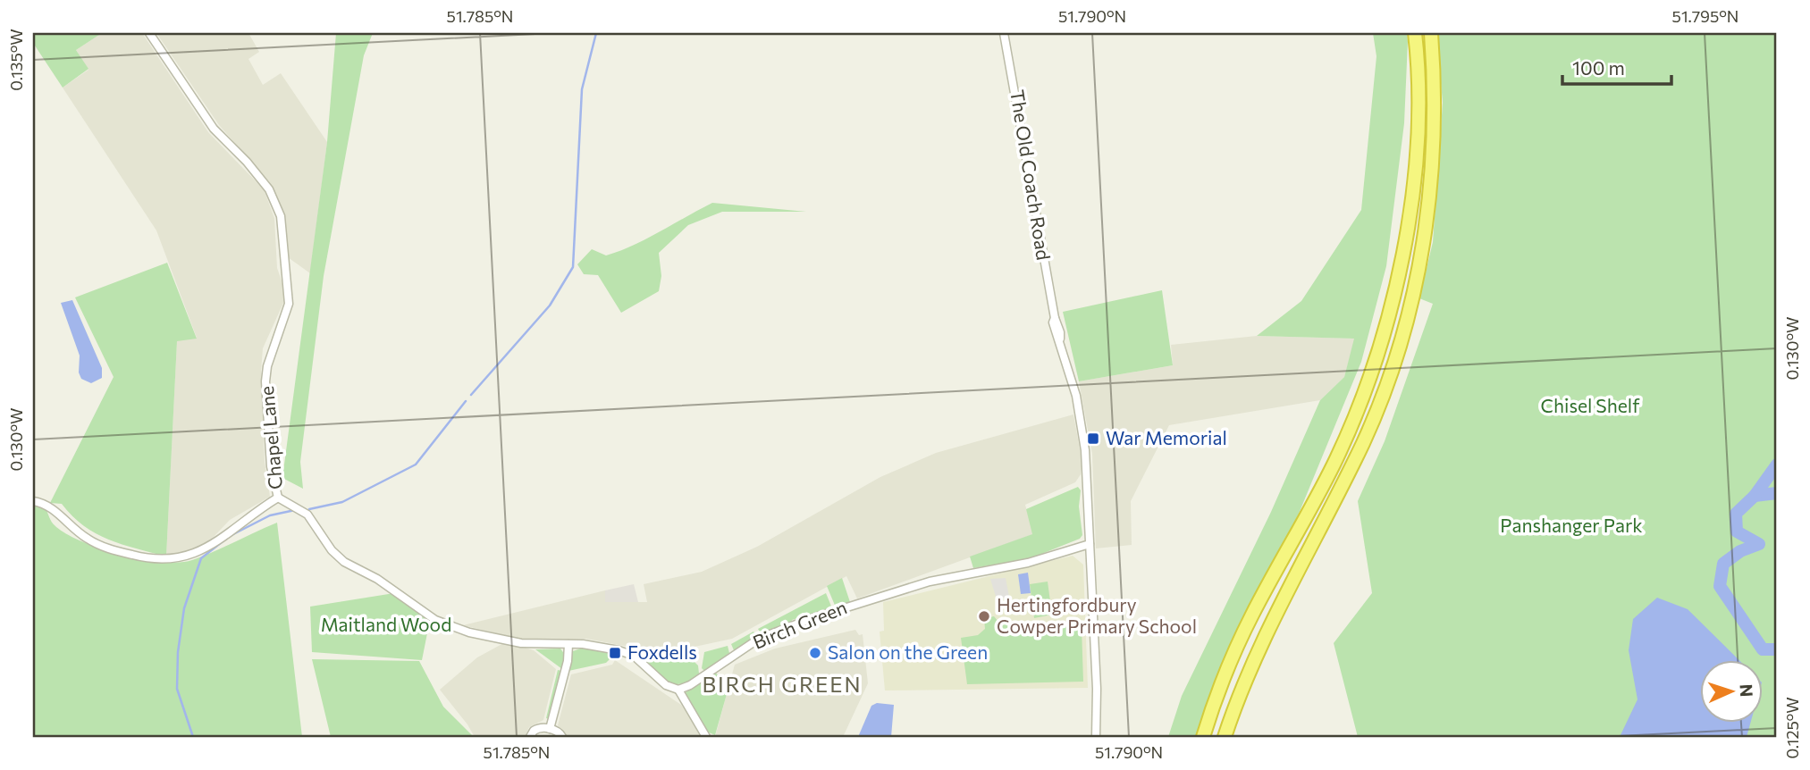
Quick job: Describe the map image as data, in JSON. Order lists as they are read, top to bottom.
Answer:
{
  "streets": {
    "street": ["The Old Coach Road", "Chapel Lane", "Birch Green"]
  },
  "crossings": [
    ["The Old Coach Road", "Birch Green"]
  ],
  "districts": ["BIRCH GREEN"],
  "parks": ["Chisel Shelf", "Panshanger Park", "Maitland Wood"],
  "places": {
    "transit": ["War Memorial", "Foxdells"],
    "other": ["Hertingfordbury Cowper Primary School", "Salon on the Green"]
  },
  "scale_bar": "100 m",
  "north": "right",
  "coordinates": [
    "51.785°N",
    "51.790°N",
    "51.795°N",
    "0.135°W",
    "0.130°W",
    "0.125°W"
  ]
}
